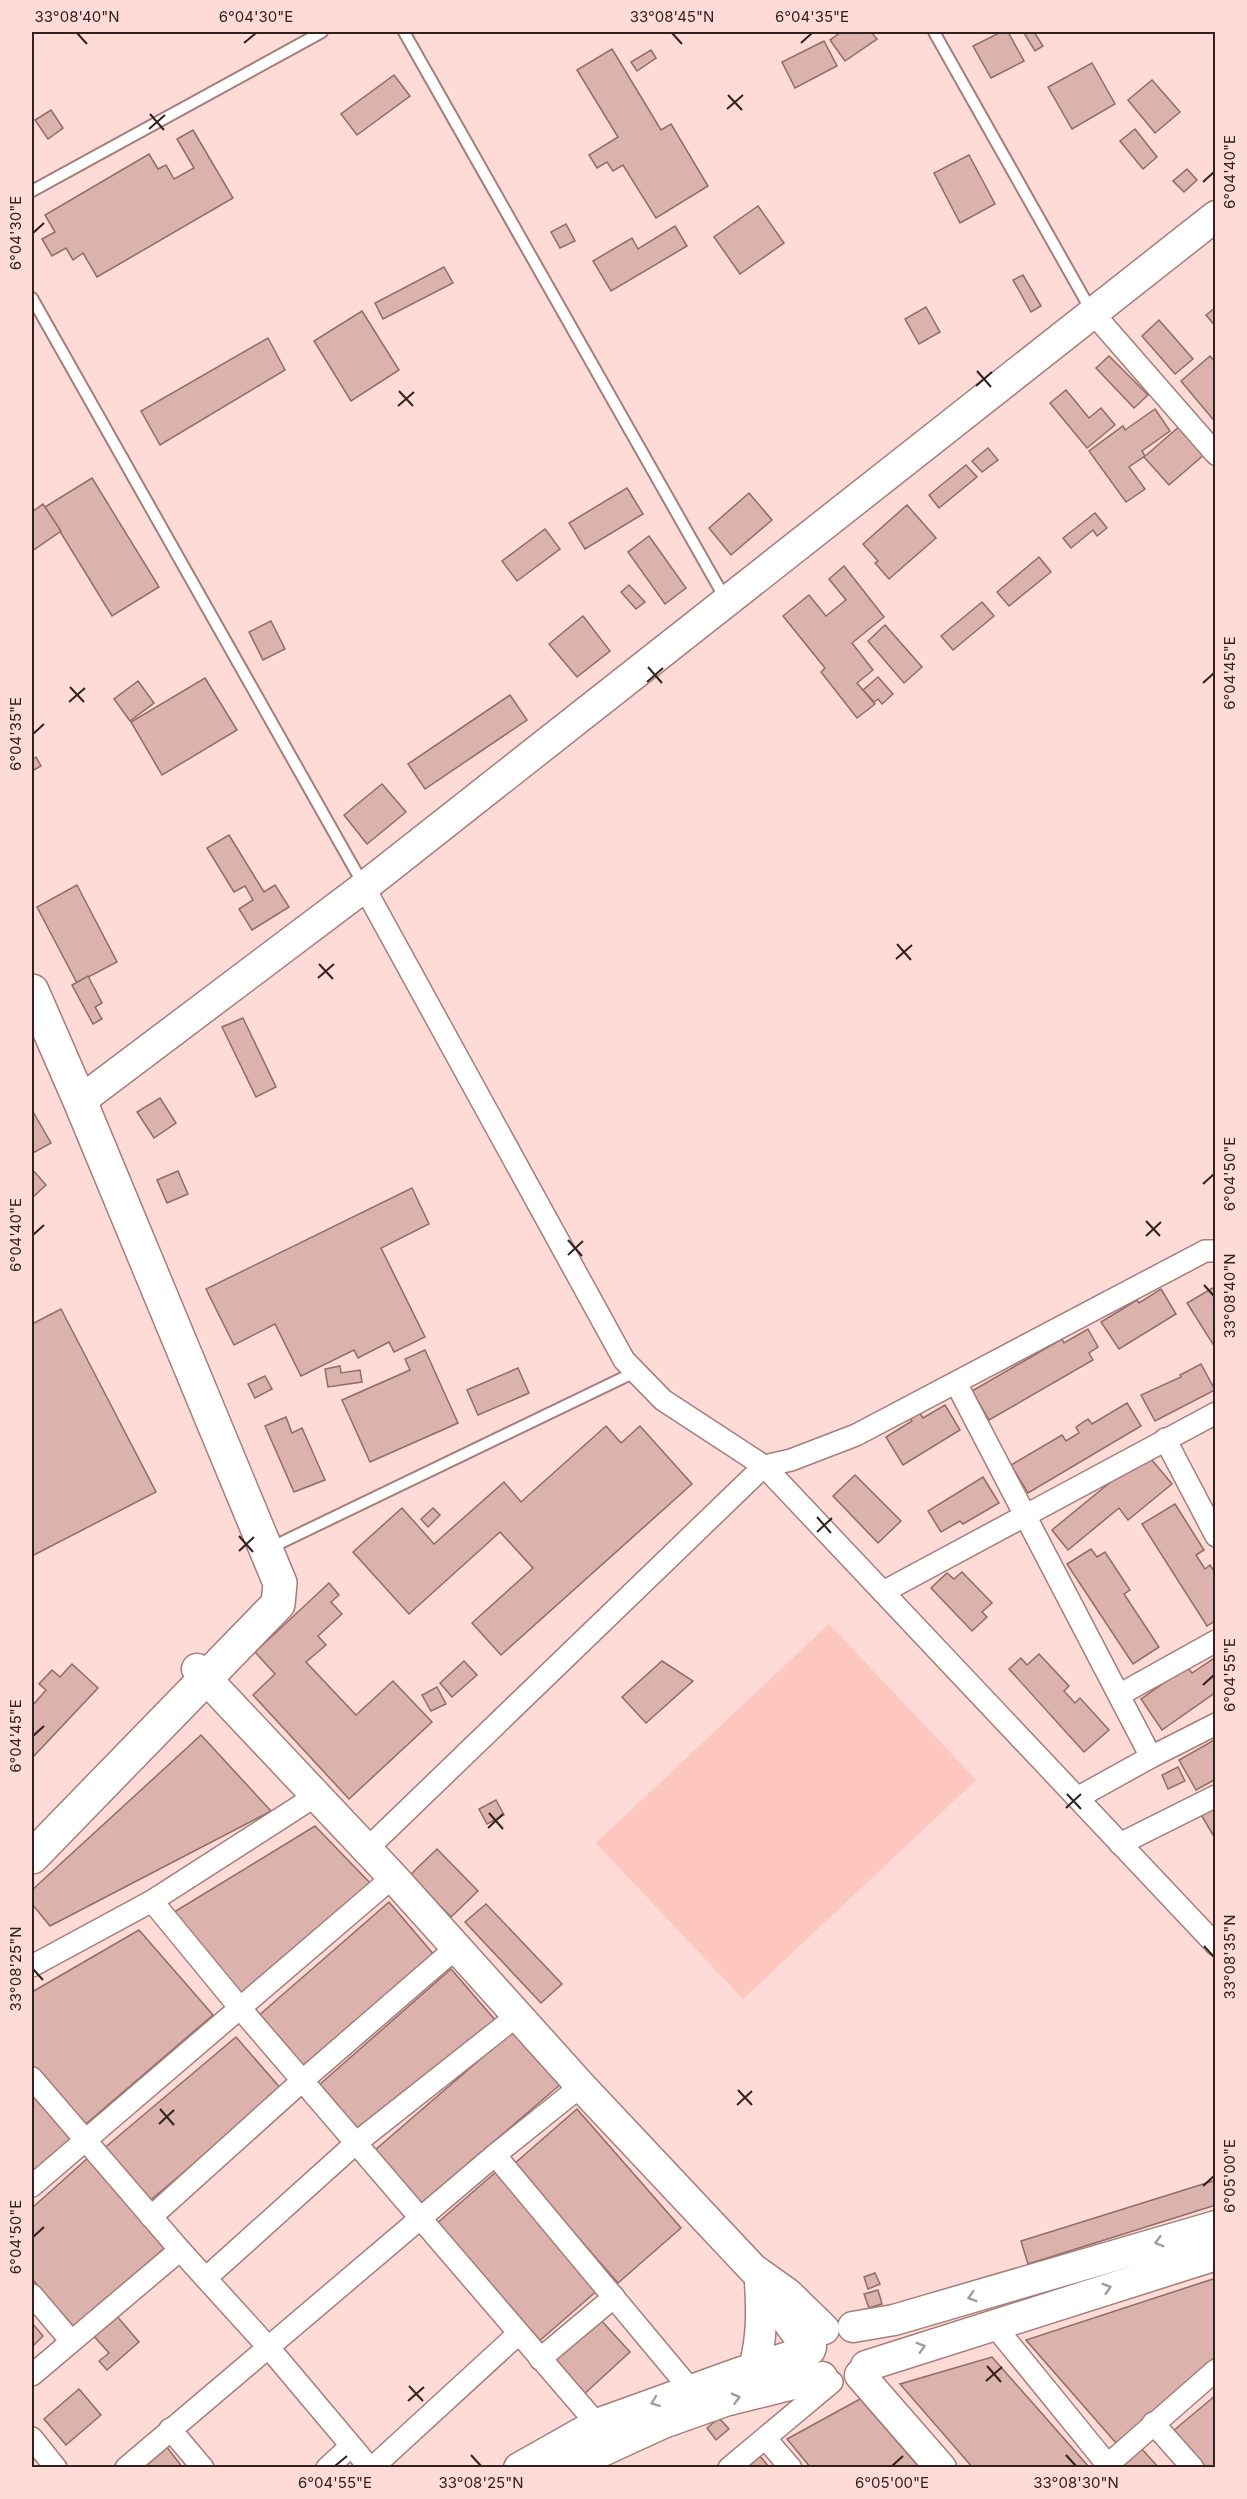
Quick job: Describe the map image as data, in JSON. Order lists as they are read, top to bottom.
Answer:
{
  "coordinates": [
    "33°08'40\"N",
    "6°04'30\"E",
    "33°08'45\"N",
    "6°04'35\"E",
    "6°04'40\"E",
    "6°04'45\"E",
    "6°04'50\"E",
    "6°04'55\"E",
    "33°08'35\"N",
    "33°08'25\"N",
    "6°05'00\"E",
    "33°08'30\"N"
  ]
}
